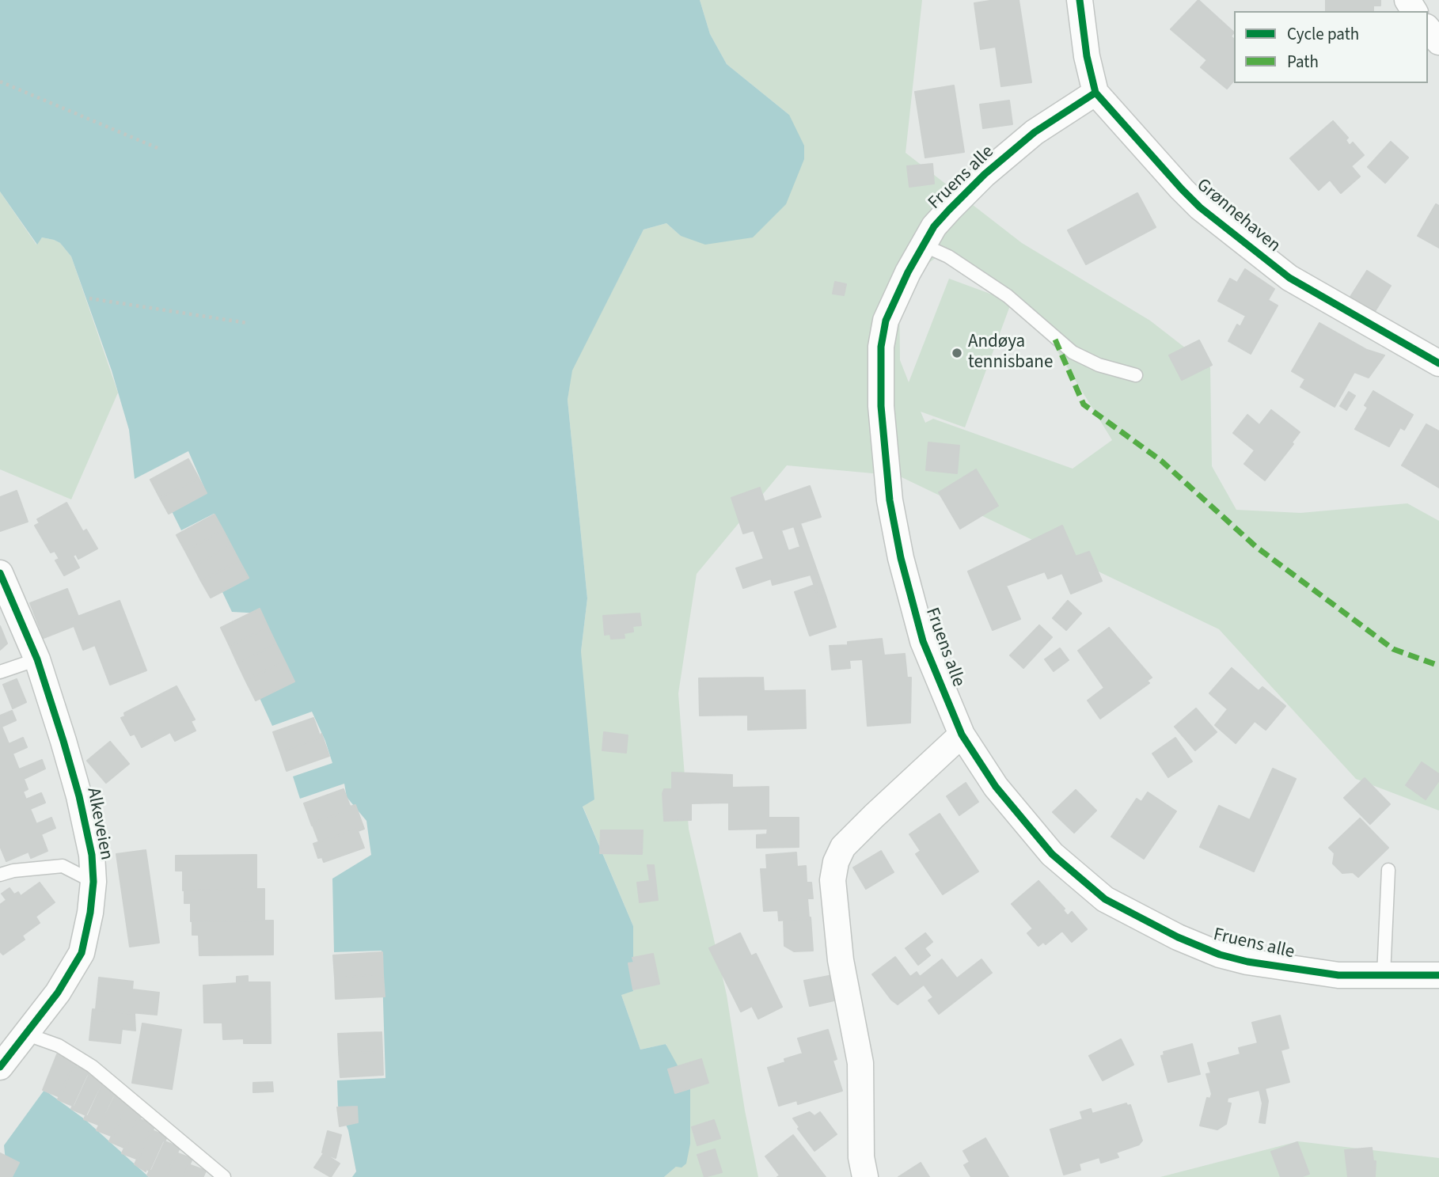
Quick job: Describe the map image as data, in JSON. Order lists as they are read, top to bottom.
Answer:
{
  "streets": {
    "street": ["Fruens alle", "Grønnehaven", "Alkeveien"]
  },
  "crossings": [
    ["Fruens alle", "Grønnehaven"]
  ],
  "places": ["Andøya tennisbane"],
  "legend": ["Cycle path", "Path"]
}
